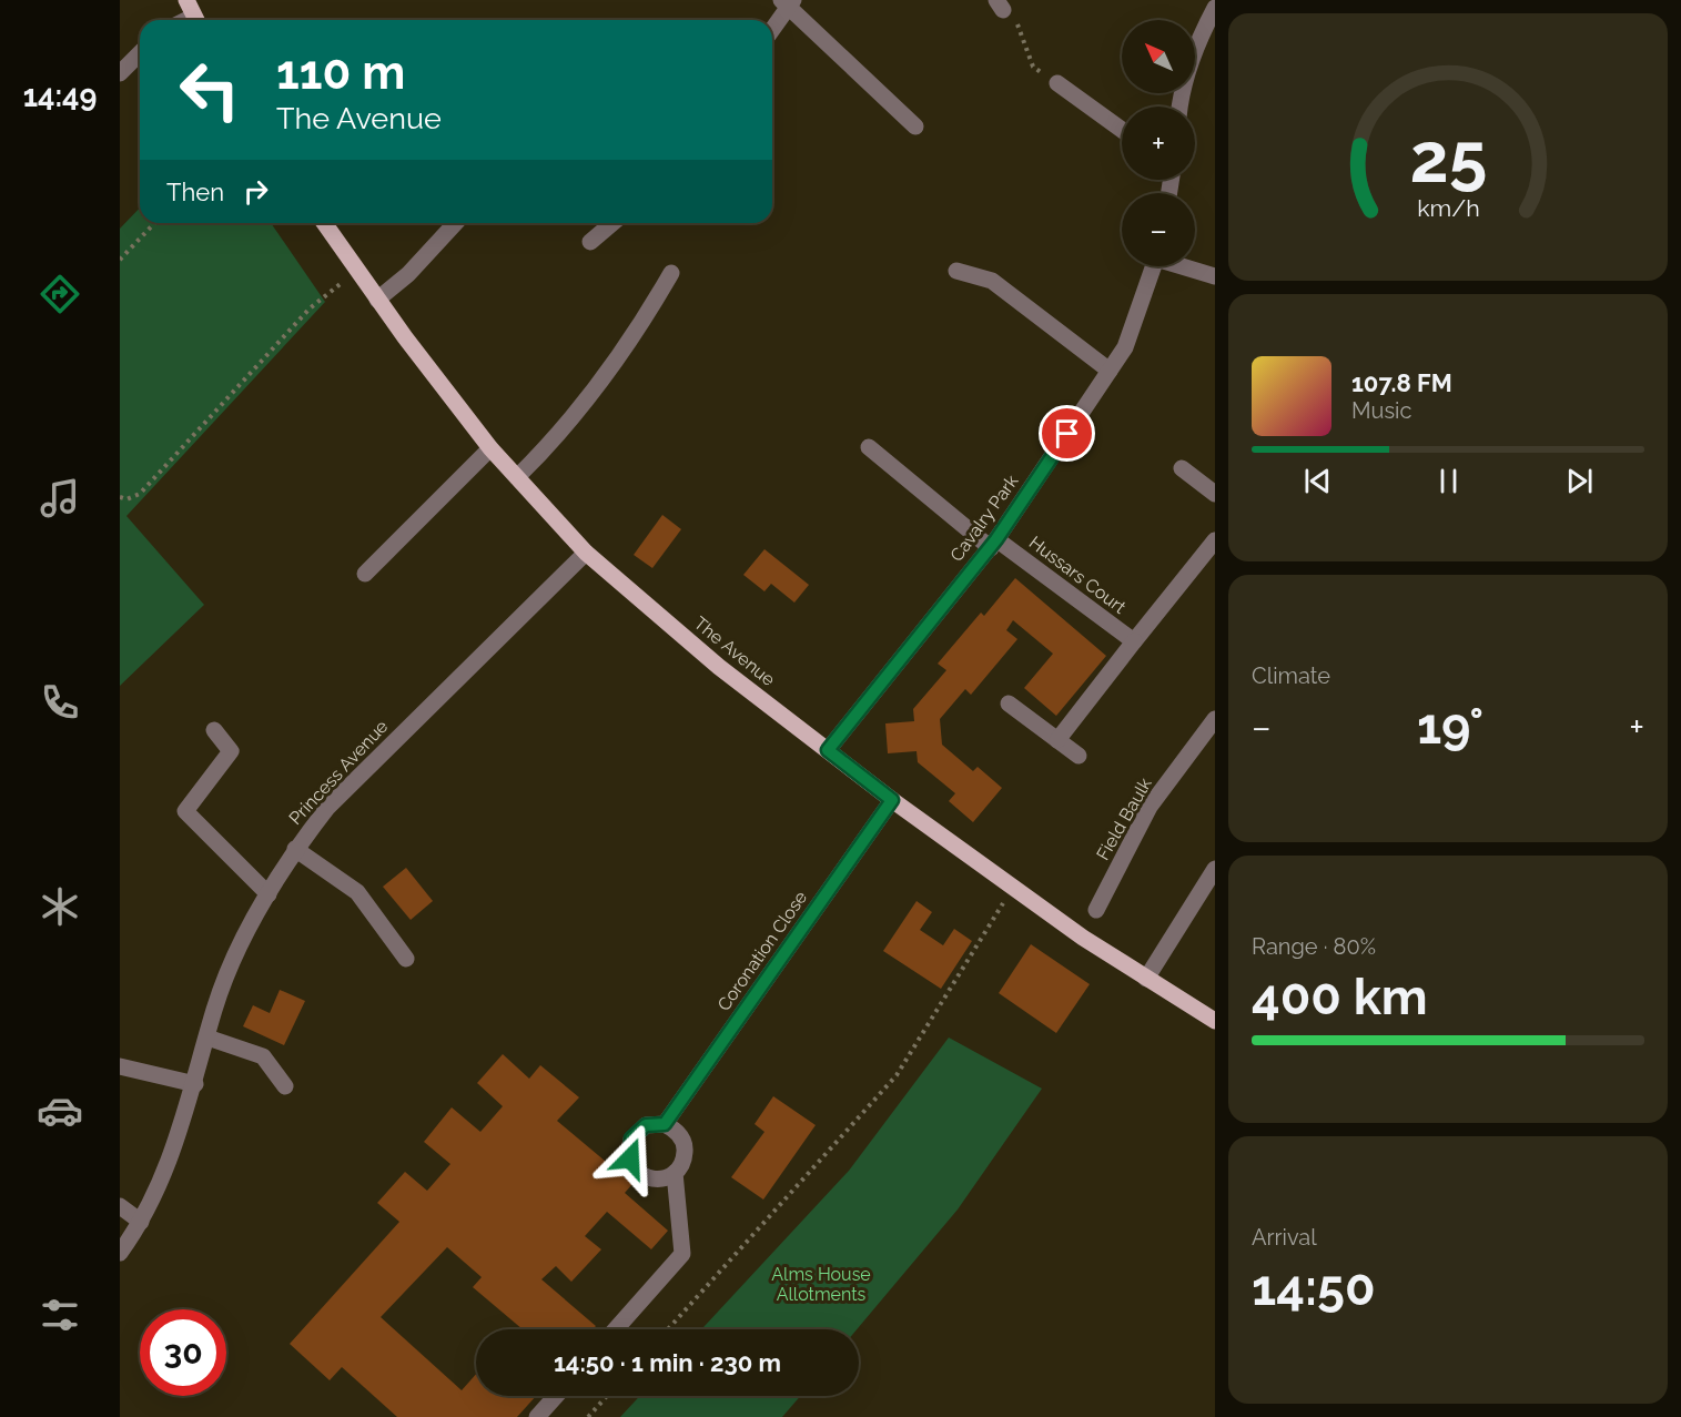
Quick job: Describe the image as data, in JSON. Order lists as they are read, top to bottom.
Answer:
{
  "streets": {
    "main road": ["The Avenue"],
    "street": [
      "Cavalry Park",
      "Hussars Court",
      "Princess Avenue",
      "Field Baulk",
      "Coronation Close"
    ]
  },
  "crossings": [
    ["Cavalry Park", "Hussars Court"],
    ["Cavalry Park", "The Avenue"],
    ["The Avenue", "Princess Avenue"],
    ["The Avenue", "Coronation Close"]
  ],
  "parks": ["Alms House Allotments"],
  "north": "top left",
  "page": {
    "tabs": "14:49",
    "map_buttons": ["+", "−"],
    "turn": ["110 m", "The Avenue"],
    "then": "Then",
    "song": ["107.8 FM", "Music"],
    "tile": [
      "Climate",
      ["Range · 80%", "400 km"],
      ["Arrival", "14:50"]
    ],
    "heat": ["−", "19°", "+"],
    "limit": "30",
    "trip": "14:50 · 1 min · 230 m",
    "gauge": ["25", "km/h"]
  }
}
